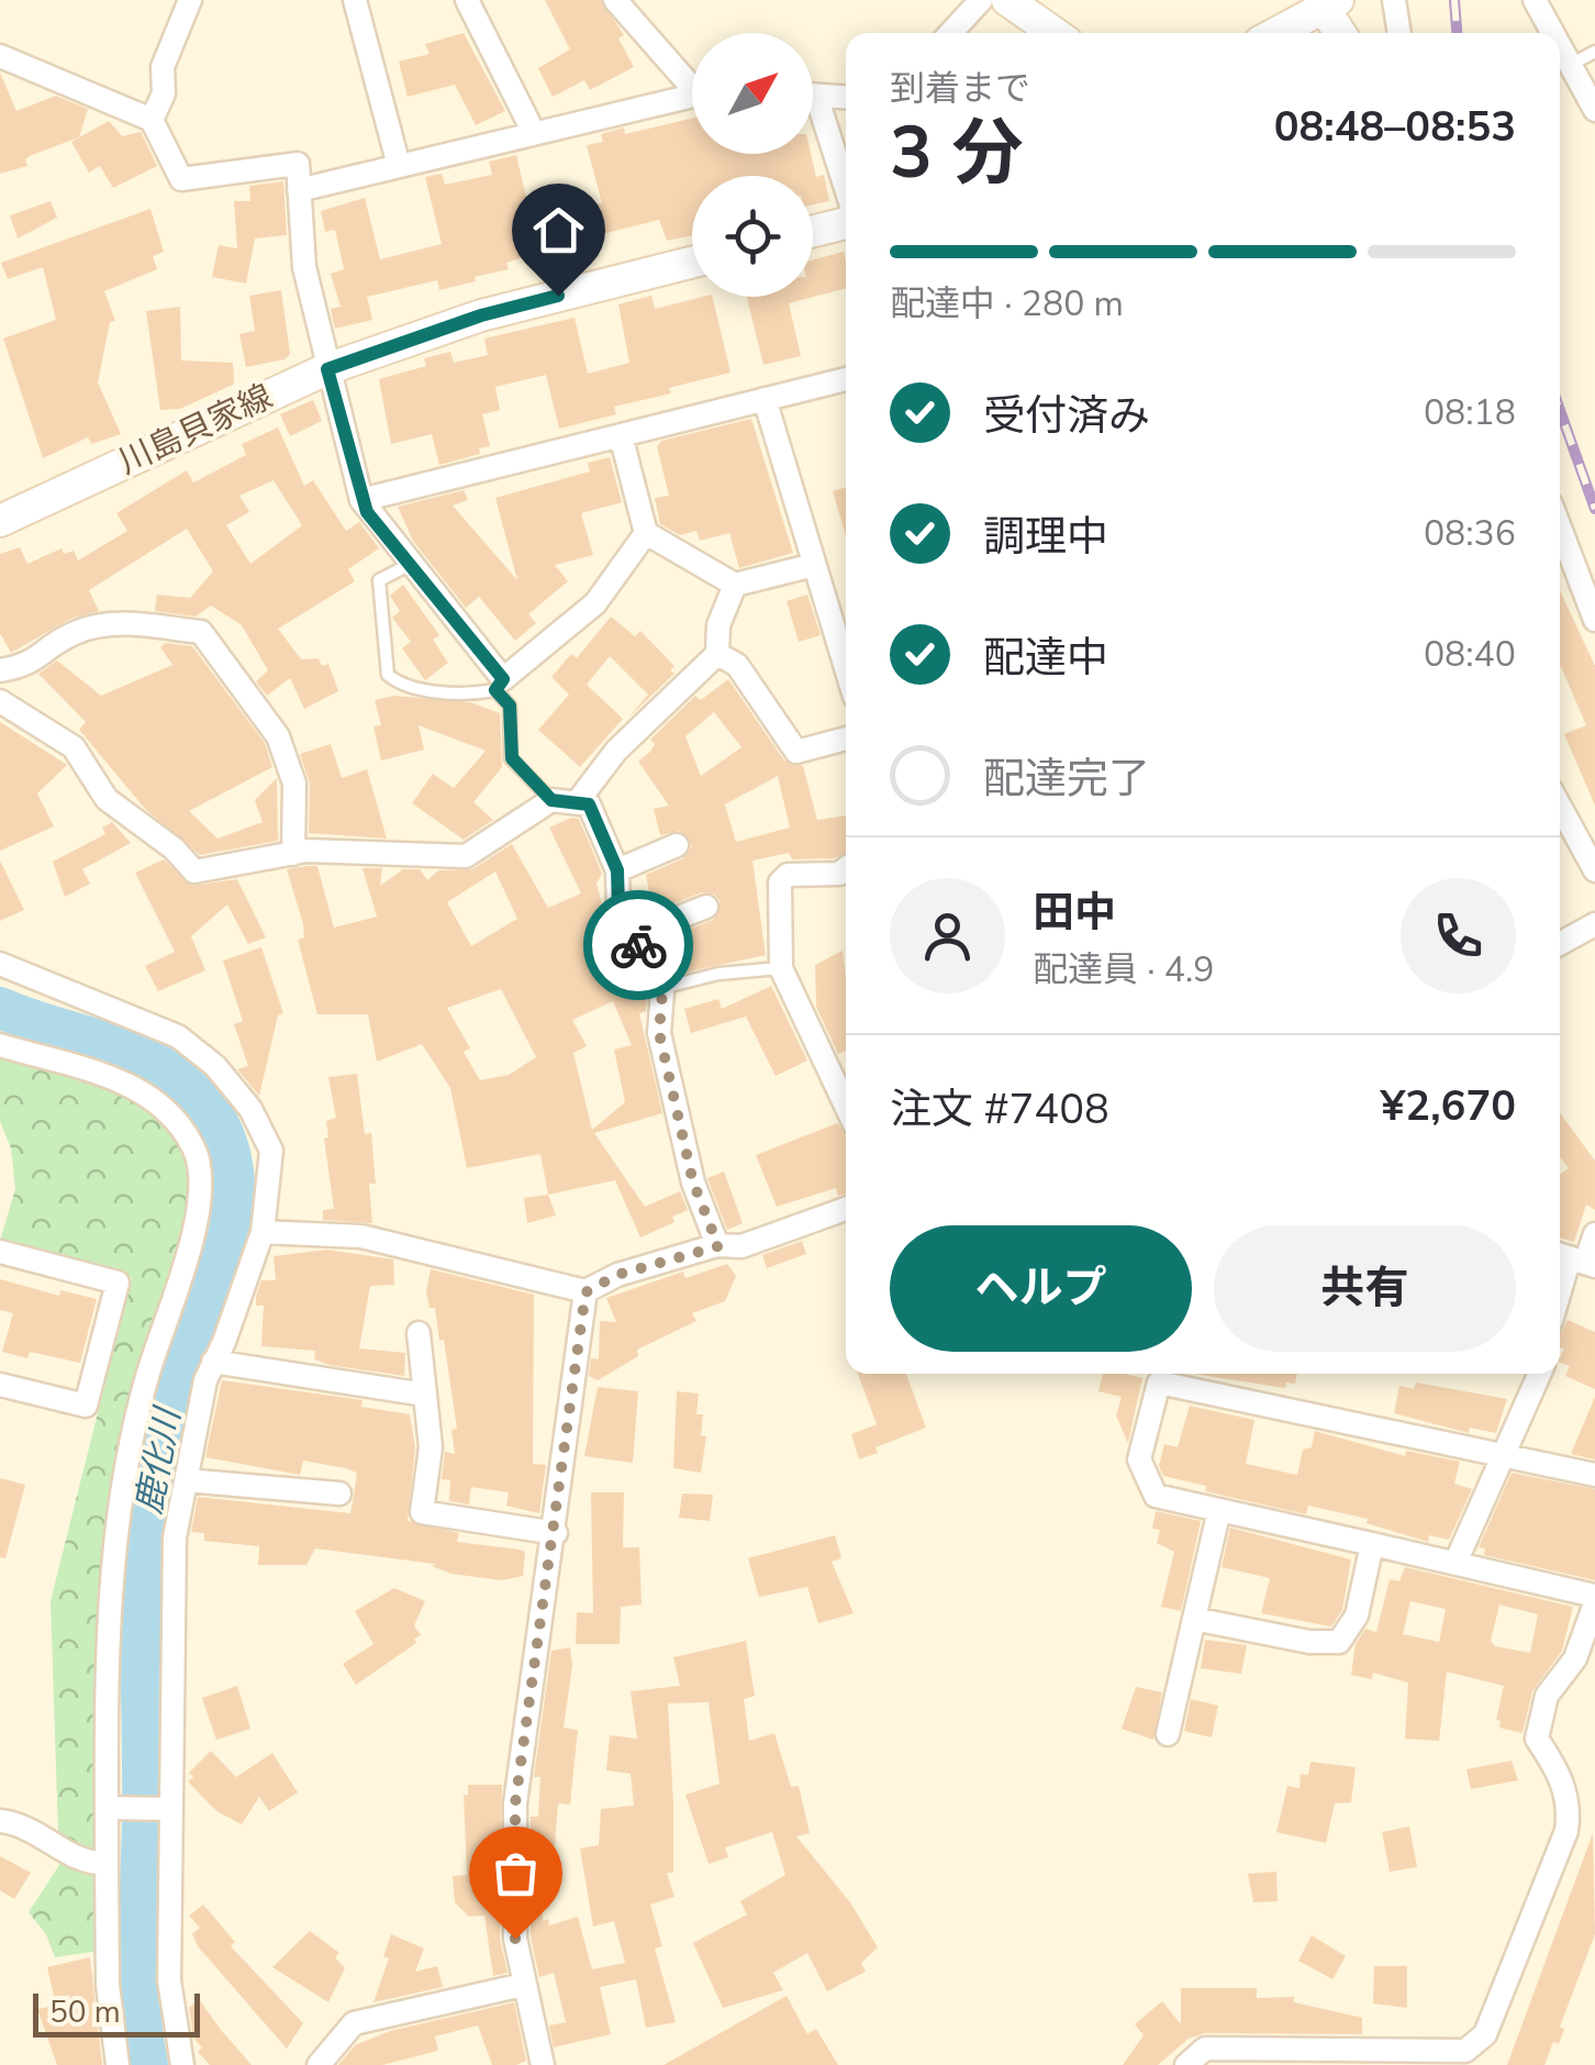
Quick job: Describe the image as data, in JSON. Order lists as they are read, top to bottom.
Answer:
{
  "streets": {
    "main road": ["川島貝家線"]
  },
  "water": ["鹿化川"],
  "scale_bar": "50 m",
  "north": "top right",
  "page": {
    "heading": ["3 分", "到着まで", "08:48–08:53"],
    "panel": [
      "田中",
      "配達員 · 4.9",
      "注文 #7408",
      "¥2,670"
    ],
    "bar": "配達中 · 280 m",
    "list": [
      ["受付済み", "08:18"],
      ["調理中", "08:36"],
      ["配達中", "08:40"],
      "配達完了"
    ],
    "buttons": ["ヘルプ", "共有"],
    "scale": "50 m"
  }
}
